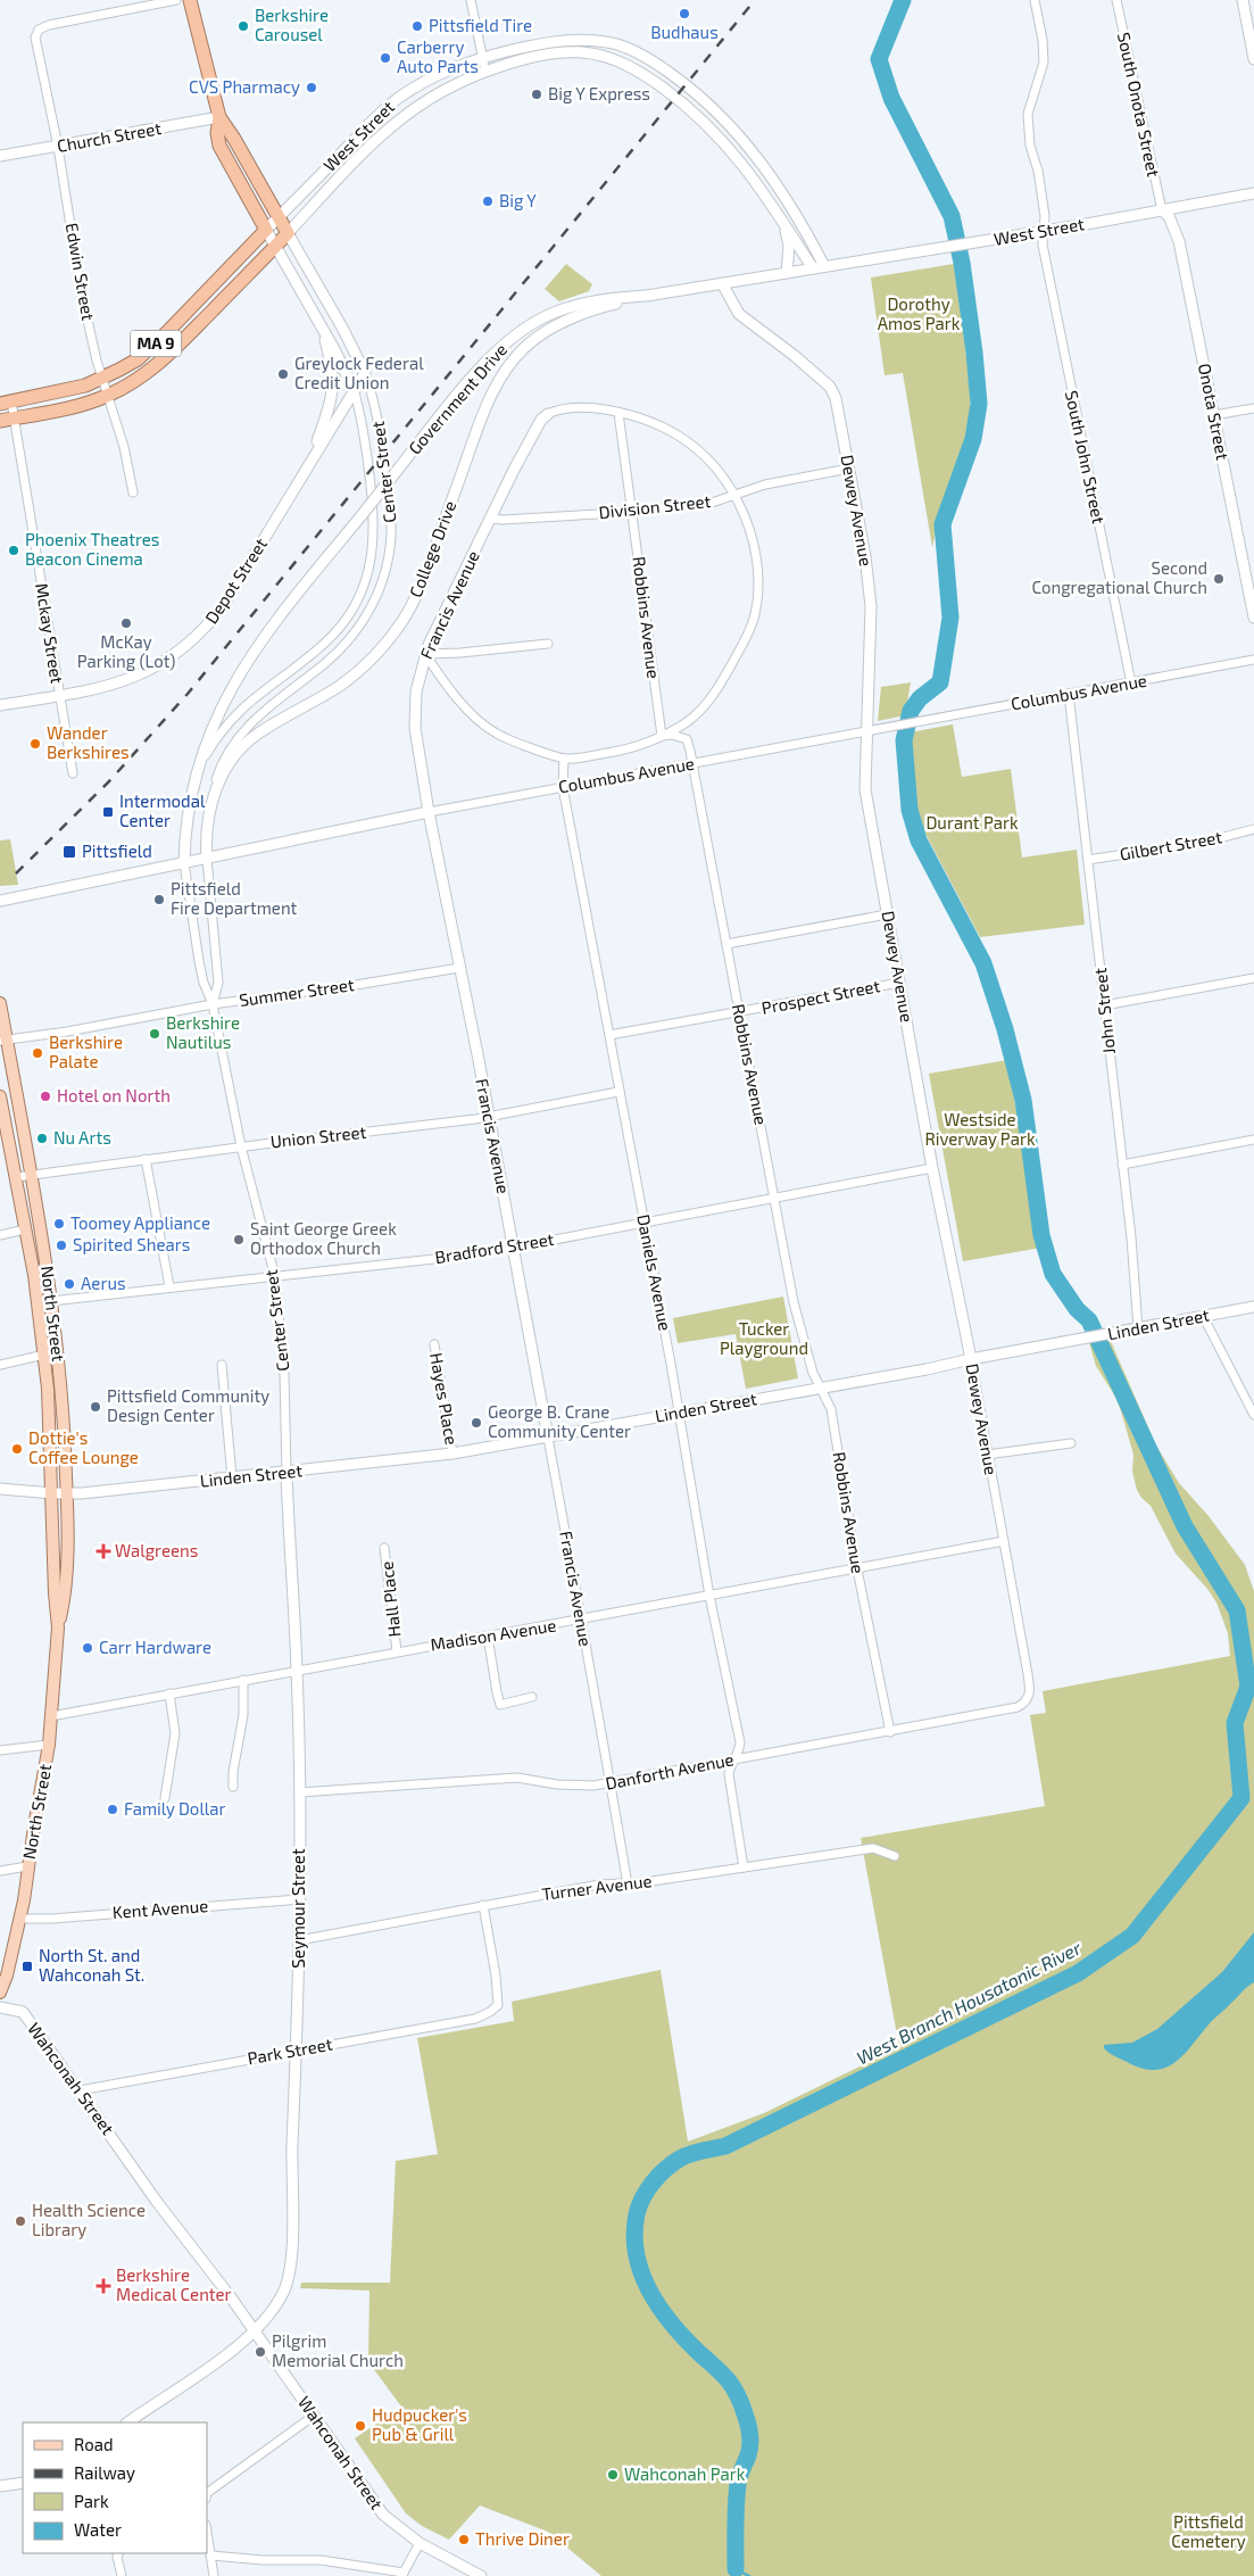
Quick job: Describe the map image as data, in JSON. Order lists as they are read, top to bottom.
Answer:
{
  "streets": {
    "highway": ["West Street", "MA 9", "Center Street"],
    "main road": ["North Street"],
    "street": [
      "South Onota Street",
      "Church Street",
      "Edwin Street",
      "Government Drive",
      "Onota Street",
      "South John Street",
      "Division Street",
      "Dewey Avenue",
      "College Drive",
      "Depot Street",
      "Francis Avenue",
      "Robbins Avenue",
      "Mckay Street",
      "Columbus Avenue",
      "Gilbert Street",
      "Summer Street",
      "Prospect Street",
      "John Street",
      "Union Street",
      "Bradford Street",
      "Daniels Avenue",
      "Linden Street",
      "Hayes Place",
      "Hall Place",
      "Madison Avenue",
      "Danforth Avenue",
      "Turner Avenue",
      "Seymour Street",
      "Kent Avenue",
      "Park Street",
      "Wahconah Street"
    ]
  },
  "crossings": [
    ["South Onota Street", "West Street"],
    ["South Onota Street", "Onota Street"],
    ["West Street", "Edwin Street"],
    ["West Street", "Government Drive"],
    ["West Street", "Onota Street"],
    ["West Street", "South John Street"],
    ["West Street", "Center Street"],
    ["West Street", "Mckay Street"],
    ["Church Street", "Edwin Street"],
    ["Church Street", "Center Street"],
    ["Government Drive", "Center Street"],
    ["Government Drive", "Dewey Avenue"],
    ["Government Drive", "College Drive"],
    ["South John Street", "Columbus Avenue"],
    ["Center Street", "College Drive"],
    ["Center Street", "Depot Street"],
    ["Center Street", "Columbus Avenue"],
    ["Center Street", "Summer Street"],
    ["Center Street", "Union Street"],
    ["Center Street", "Bradford Street"],
    ["Center Street", "Linden Street"],
    ["Center Street", "Seymour Street"],
    ["Division Street", "Dewey Avenue"],
    ["Division Street", "Francis Avenue"],
    ["Division Street", "Robbins Avenue"],
    ["Dewey Avenue", "Columbus Avenue"],
    ["Dewey Avenue", "Prospect Street"],
    ["Dewey Avenue", "Bradford Street"],
    ["Dewey Avenue", "Linden Street"],
    ["Dewey Avenue", "Madison Avenue"],
    ["Dewey Avenue", "Danforth Avenue"],
    ["Depot Street", "Mckay Street"],
    ["Francis Avenue", "Columbus Avenue"],
    ["Francis Avenue", "Summer Street"],
    ["Francis Avenue", "Union Street"],
    ["Francis Avenue", "Bradford Street"],
    ["Francis Avenue", "Linden Street"],
    ["Francis Avenue", "Madison Avenue"],
    ["Francis Avenue", "Danforth Avenue"],
    ["Francis Avenue", "Turner Avenue"],
    ["Robbins Avenue", "Columbus Avenue"],
    ["Robbins Avenue", "Prospect Street"],
    ["Robbins Avenue", "Bradford Street"],
    ["Robbins Avenue", "Linden Street"],
    ["Robbins Avenue", "Madison Avenue"],
    ["Robbins Avenue", "Danforth Avenue"],
    ["Columbus Avenue", "John Street"],
    ["Columbus Avenue", "Daniels Avenue"],
    ["Gilbert Street", "John Street"],
    ["Summer Street", "North Street"],
    ["Prospect Street", "Daniels Avenue"],
    ["John Street", "Linden Street"],
    ["Union Street", "Daniels Avenue"],
    ["Union Street", "North Street"],
    ["Bradford Street", "Daniels Avenue"],
    ["Bradford Street", "North Street"],
    ["Daniels Avenue", "Linden Street"],
    ["Daniels Avenue", "Madison Avenue"],
    ["Daniels Avenue", "Danforth Avenue"],
    ["Daniels Avenue", "Turner Avenue"],
    ["North Street", "Linden Street"],
    ["North Street", "Madison Avenue"],
    ["North Street", "Kent Avenue"],
    ["Linden Street", "Hayes Place"],
    ["Linden Street", "Seymour Street"],
    ["Hall Place", "Madison Avenue"],
    ["Madison Avenue", "Seymour Street"],
    ["Danforth Avenue", "Seymour Street"],
    ["Turner Avenue", "Seymour Street"],
    ["Turner Avenue", "Park Street"],
    ["Seymour Street", "Kent Avenue"],
    ["Seymour Street", "Park Street"],
    ["Seymour Street", "Wahconah Street"],
    ["Park Street", "Wahconah Street"]
  ],
  "water": ["West Branch Housatonic River"],
  "parks": [
    "Dorothy Amos Park",
    "Durant Park",
    "Westside Riverway Park",
    "Tucker Playground",
    "Pittsfield Cemetery"
  ],
  "places": {
    "other": [
      "Budhaus",
      "Berkshire Carousel",
      "Pittsfield Tire",
      "Carberry Auto Parts",
      "CVS Pharmacy",
      "Big Y Express",
      "Big Y",
      "Greylock Federal Credit Union",
      "Phoenix Theatres Beacon Cinema",
      "Second Congregational Church",
      "McKay Parking (Lot)",
      "Wander Berkshires",
      "Pittsfield Fire Department",
      "Berkshire Nautilus",
      "Berkshire Palate",
      "Hotel on North",
      "Nu Arts",
      "Toomey Appliance",
      "Saint George Greek Orthodox Church",
      "Spirited Shears",
      "Aerus",
      "Pittsfield Community Design Center",
      "George B. Crane Community Center",
      "Dottie's Coffee Lounge",
      "Carr Hardware",
      "Family Dollar",
      "Health Science Library",
      "Pilgrim Memorial Church",
      "Hudpucker's Pub & Grill",
      "Wahconah Park",
      "Thrive Diner"
    ],
    "transit": ["Intermodal Center", "Pittsfield", "North St. and Wahconah St."],
    "health": ["Walgreens", "Berkshire Medical Center"]
  },
  "legend": [
    "Road",
    "Railway",
    "Park",
    "Water"
  ]
}
